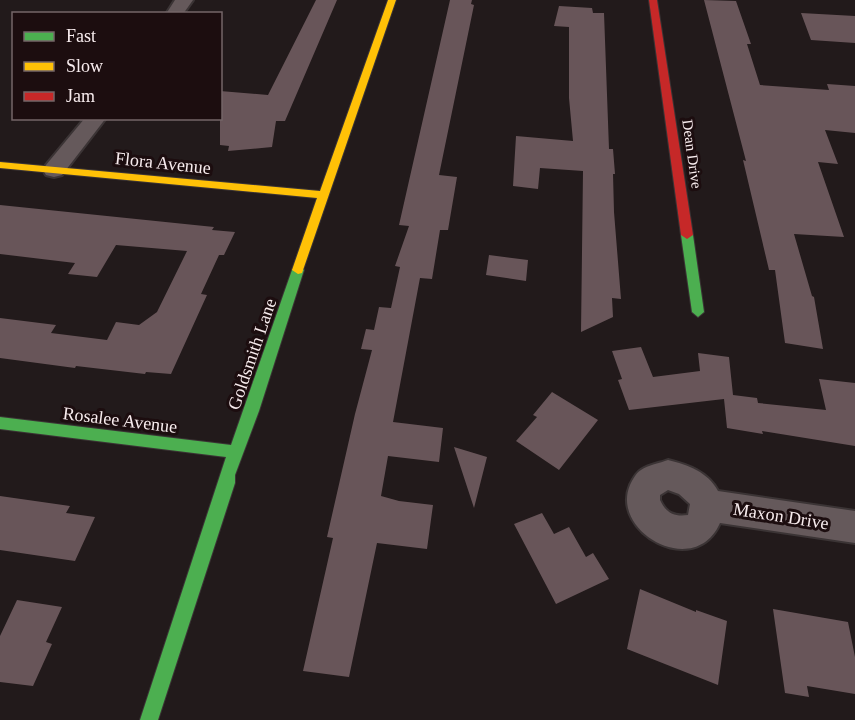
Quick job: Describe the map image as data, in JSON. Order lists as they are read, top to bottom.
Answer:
{
  "streets": {
    "street": [
      "Dean Drive",
      "Flora Avenue",
      "Goldsmith Lane",
      "Rosalee Avenue",
      "Maxon Drive"
    ]
  },
  "crossings": [
    ["Flora Avenue", "Goldsmith Lane"],
    ["Goldsmith Lane", "Rosalee Avenue"]
  ],
  "legend": ["Fast", "Slow", "Jam"]
}
